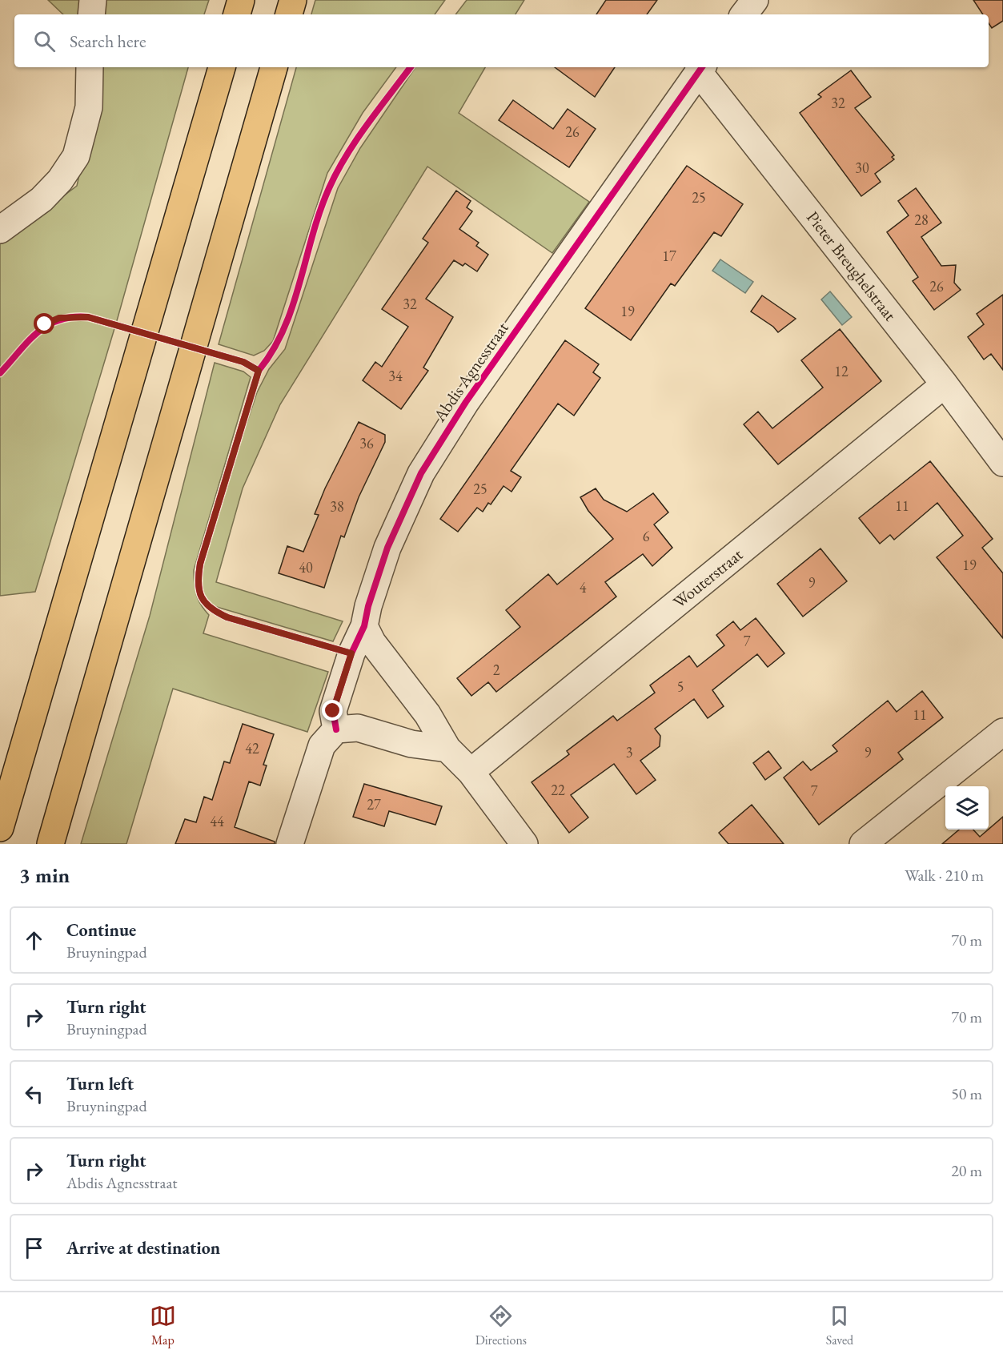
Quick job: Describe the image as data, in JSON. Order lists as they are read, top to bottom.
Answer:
{
  "streets": {
    "street": ["Pieter Breughelstraat", "Abdis Agnesstraat", "Wouterstraat"]
  },
  "crossings": [
    ["Pieter Breughelstraat", "Abdis Agnesstraat"],
    ["Pieter Breughelstraat", "Wouterstraat"]
  ],
  "house_numbers": [
    "32",
    "26",
    "30",
    "25",
    "28",
    "17",
    "26",
    "32",
    "19",
    "12",
    "34",
    "36",
    "25",
    "11",
    "38",
    "6",
    "19",
    "40",
    "9",
    "4",
    "7",
    "2",
    "5",
    "11",
    "42",
    "3",
    "9",
    "22",
    "7",
    "27",
    "44"
  ],
  "page": {
    "search": "Search here",
    "heading": ["3 min", "Walk · 210 m"],
    "list": [
      ["Continue", "Bruyningpad", "70 m"],
      ["Turn right", "Bruyningpad", "70 m"],
      ["Turn left", "Bruyningpad", "50 m"],
      ["Turn right", "Abdis Agnesstraat", "20 m"],
      "Arrive at destination"
    ],
    "nav": ["Map", "Directions", "Saved"]
  }
}
